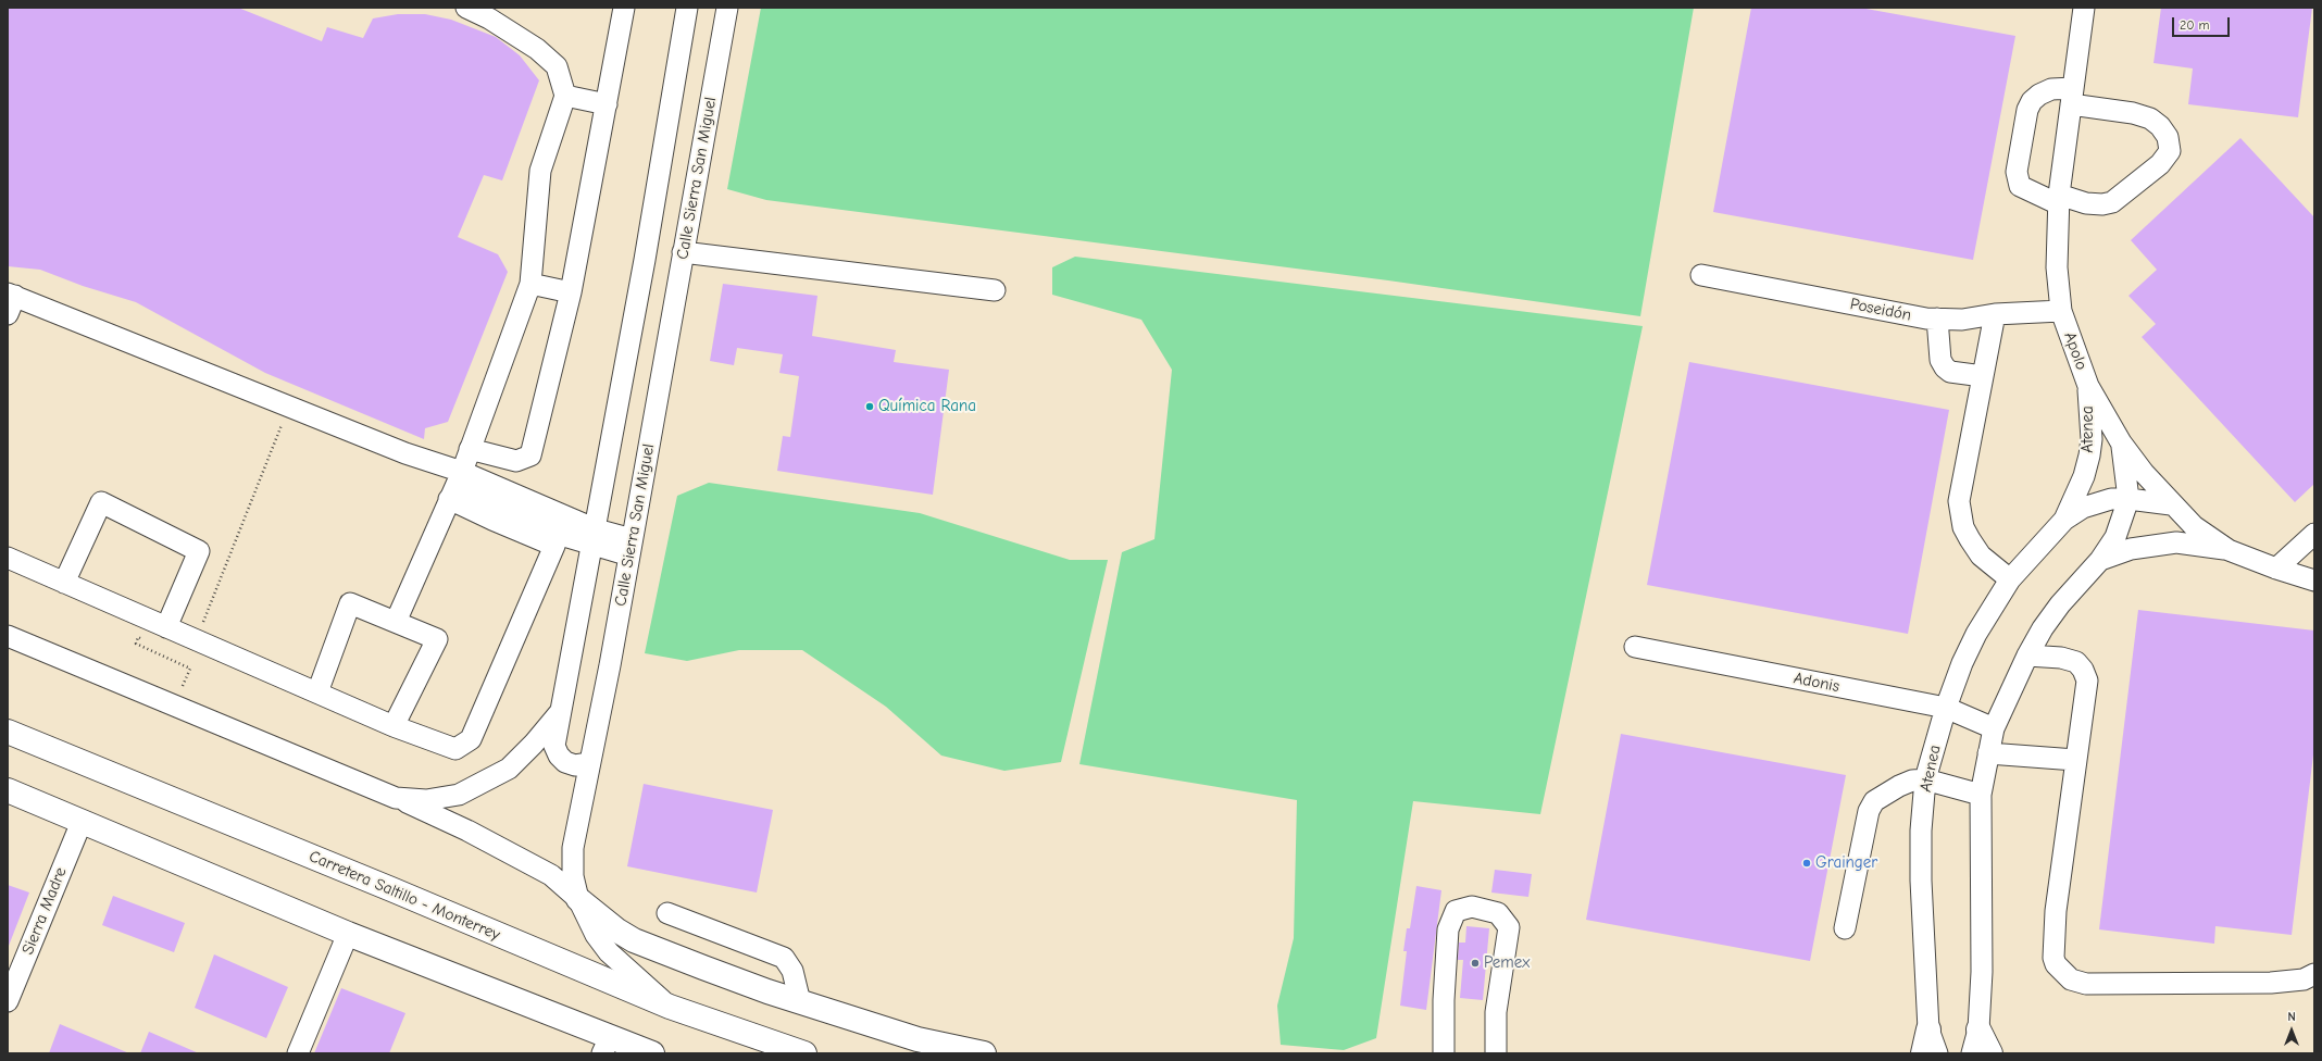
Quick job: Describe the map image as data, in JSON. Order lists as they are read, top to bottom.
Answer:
{
  "streets": {
    "main road": ["Carretera Saltillo - Monterrey"],
    "street": [
      "Calle Sierra San Miguel",
      "Poseidón",
      "Apolo",
      "Atenea",
      "Adonis",
      "Sierra Madre"
    ]
  },
  "crossings": [
    ["Calle Sierra San Miguel", "Carretera Saltillo - Monterrey"],
    ["Poseidón", "Apolo"],
    ["Apolo", "Atenea"],
    ["Atenea", "Adonis"]
  ],
  "places": ["Química Rana", "Grainger", "Pemex"],
  "scale_bar": "20 m",
  "north": "top"
}
